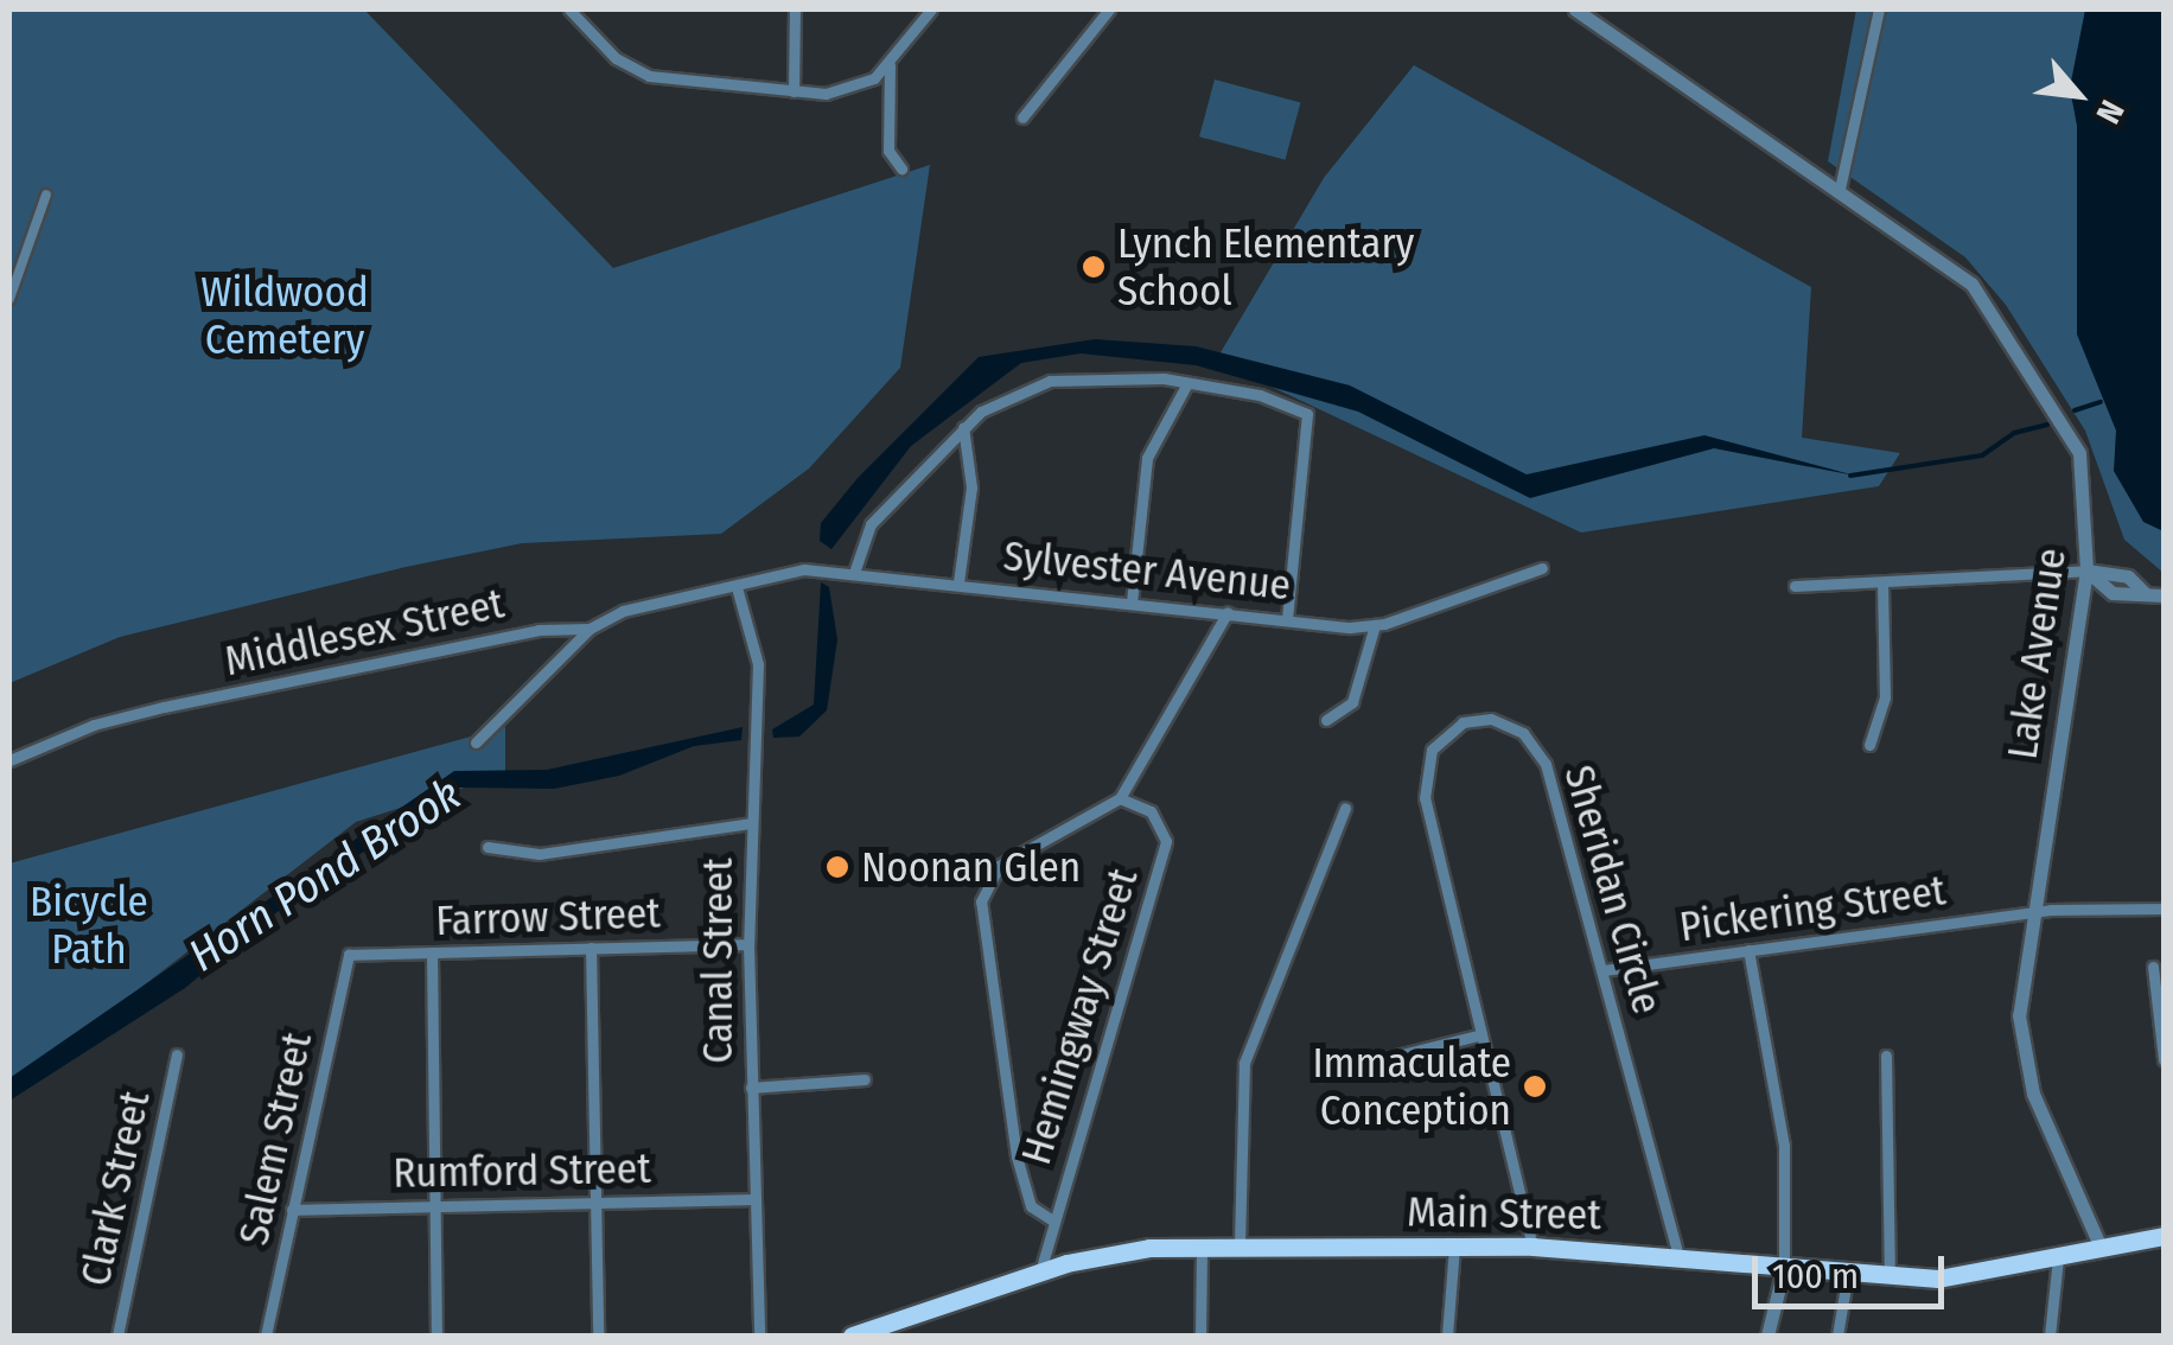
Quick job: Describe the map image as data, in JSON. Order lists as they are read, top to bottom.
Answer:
{
  "streets": {
    "main road": ["Main Street"],
    "street": [
      "Sylvester Avenue",
      "Middlesex Street",
      "Lake Avenue",
      "Sheridan Circle",
      "Pickering Street",
      "Farrow Street",
      "Canal Street",
      "Hemingway Street",
      "Salem Street",
      "Rumford Street",
      "Clark Street"
    ]
  },
  "crossings": [
    ["Sylvester Avenue", "Middlesex Street"],
    ["Sylvester Avenue", "Canal Street"],
    ["Middlesex Street", "Canal Street"],
    ["Lake Avenue", "Pickering Street"],
    ["Lake Avenue", "Main Street"],
    ["Sheridan Circle", "Pickering Street"],
    ["Sheridan Circle", "Main Street"],
    ["Farrow Street", "Canal Street"],
    ["Farrow Street", "Salem Street"],
    ["Canal Street", "Rumford Street"],
    ["Hemingway Street", "Main Street"],
    ["Salem Street", "Rumford Street"]
  ],
  "water": ["Horn Pond Brook"],
  "parks": ["Wildwood Cemetery", "Bicycle Path"],
  "places": ["Lynch Elementary School", "Noonan Glen", "Immaculate Conception"],
  "scale_bar": "100 m",
  "north": "bottom right"
}
